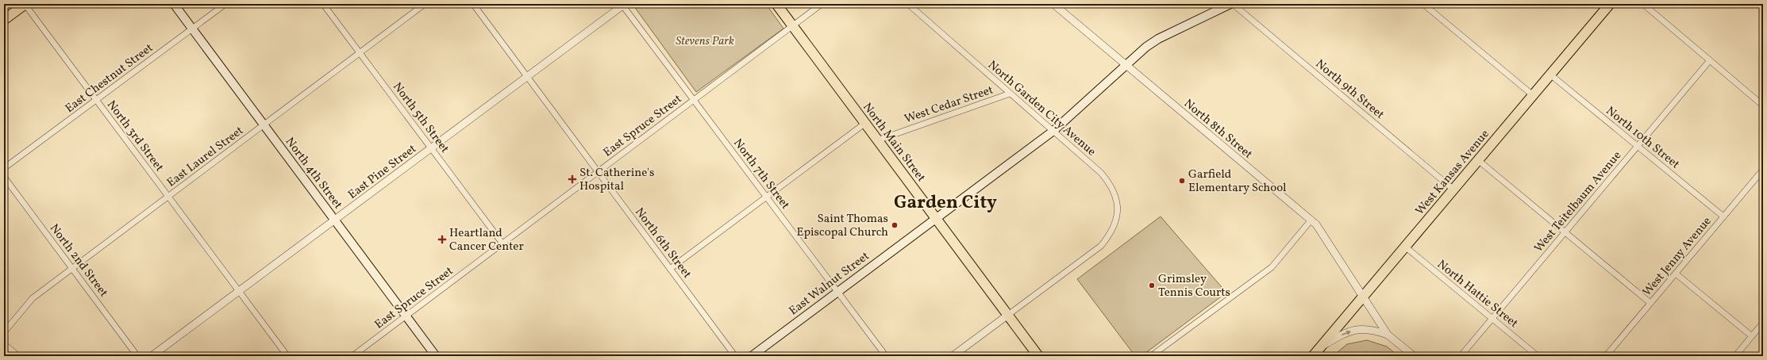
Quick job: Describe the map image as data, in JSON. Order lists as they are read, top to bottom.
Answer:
{
  "streets": {
    "main road": [
      "North Main Street",
      "West Kansas Avenue",
      "North 4th Street",
      "East Walnut Street"
    ],
    "street": [
      "East Chestnut Street",
      "North 9th Street",
      "West Cedar Street",
      "North Garden City Avenue",
      "North 5th Street",
      "East Spruce Street",
      "North 8th Street",
      "North 3rd Street",
      "North 10th Street",
      "East Laurel Street",
      "East Pine Street",
      "North 7th Street",
      "West Teitelbaum Avenue",
      "North 6th Street",
      "West Jenny Avenue",
      "North 2nd Street",
      "North Hattie Street"
    ]
  },
  "crossings": [
    ["East Chestnut Street", "North 3rd Street"],
    ["East Chestnut Street", "North 4th Street"],
    ["North 9th Street", "West Kansas Avenue"],
    ["West Cedar Street", "North Garden City Avenue"],
    ["West Cedar Street", "North Main Street"],
    ["North Garden City Avenue", "North Main Street"],
    ["North Garden City Avenue", "East Walnut Street"],
    ["North 5th Street", "East Spruce Street"],
    ["North 5th Street", "East Laurel Street"],
    ["North 5th Street", "East Pine Street"],
    ["East Spruce Street", "North Main Street"],
    ["East Spruce Street", "North 4th Street"],
    ["East Spruce Street", "North 7th Street"],
    ["East Spruce Street", "North 6th Street"],
    ["North 8th Street", "West Kansas Avenue"],
    ["North 8th Street", "East Walnut Street"],
    ["North 3rd Street", "East Laurel Street"],
    ["North 3rd Street", "East Pine Street"],
    ["North 10th Street", "West Kansas Avenue"],
    ["North 10th Street", "West Teitelbaum Avenue"],
    ["North 10th Street", "West Jenny Avenue"],
    ["North Main Street", "East Walnut Street"],
    ["East Laurel Street", "North 4th Street"],
    ["East Laurel Street", "North 2nd Street"],
    ["East Pine Street", "North 4th Street"],
    ["East Pine Street", "North 7th Street"],
    ["East Pine Street", "North 6th Street"],
    ["West Kansas Avenue", "North Hattie Street"],
    ["North 7th Street", "East Walnut Street"],
    ["West Teitelbaum Avenue", "North Hattie Street"]
  ],
  "districts": ["Garden City"],
  "parks": ["Stevens Park"],
  "places": {
    "health": ["St. Catherine's Hospital", "Heartland Cancer Center"],
    "other": ["Garfield Elementary School", "Saint Thomas Episcopal Church", "Grimsley Tennis Courts"]
  }
}
